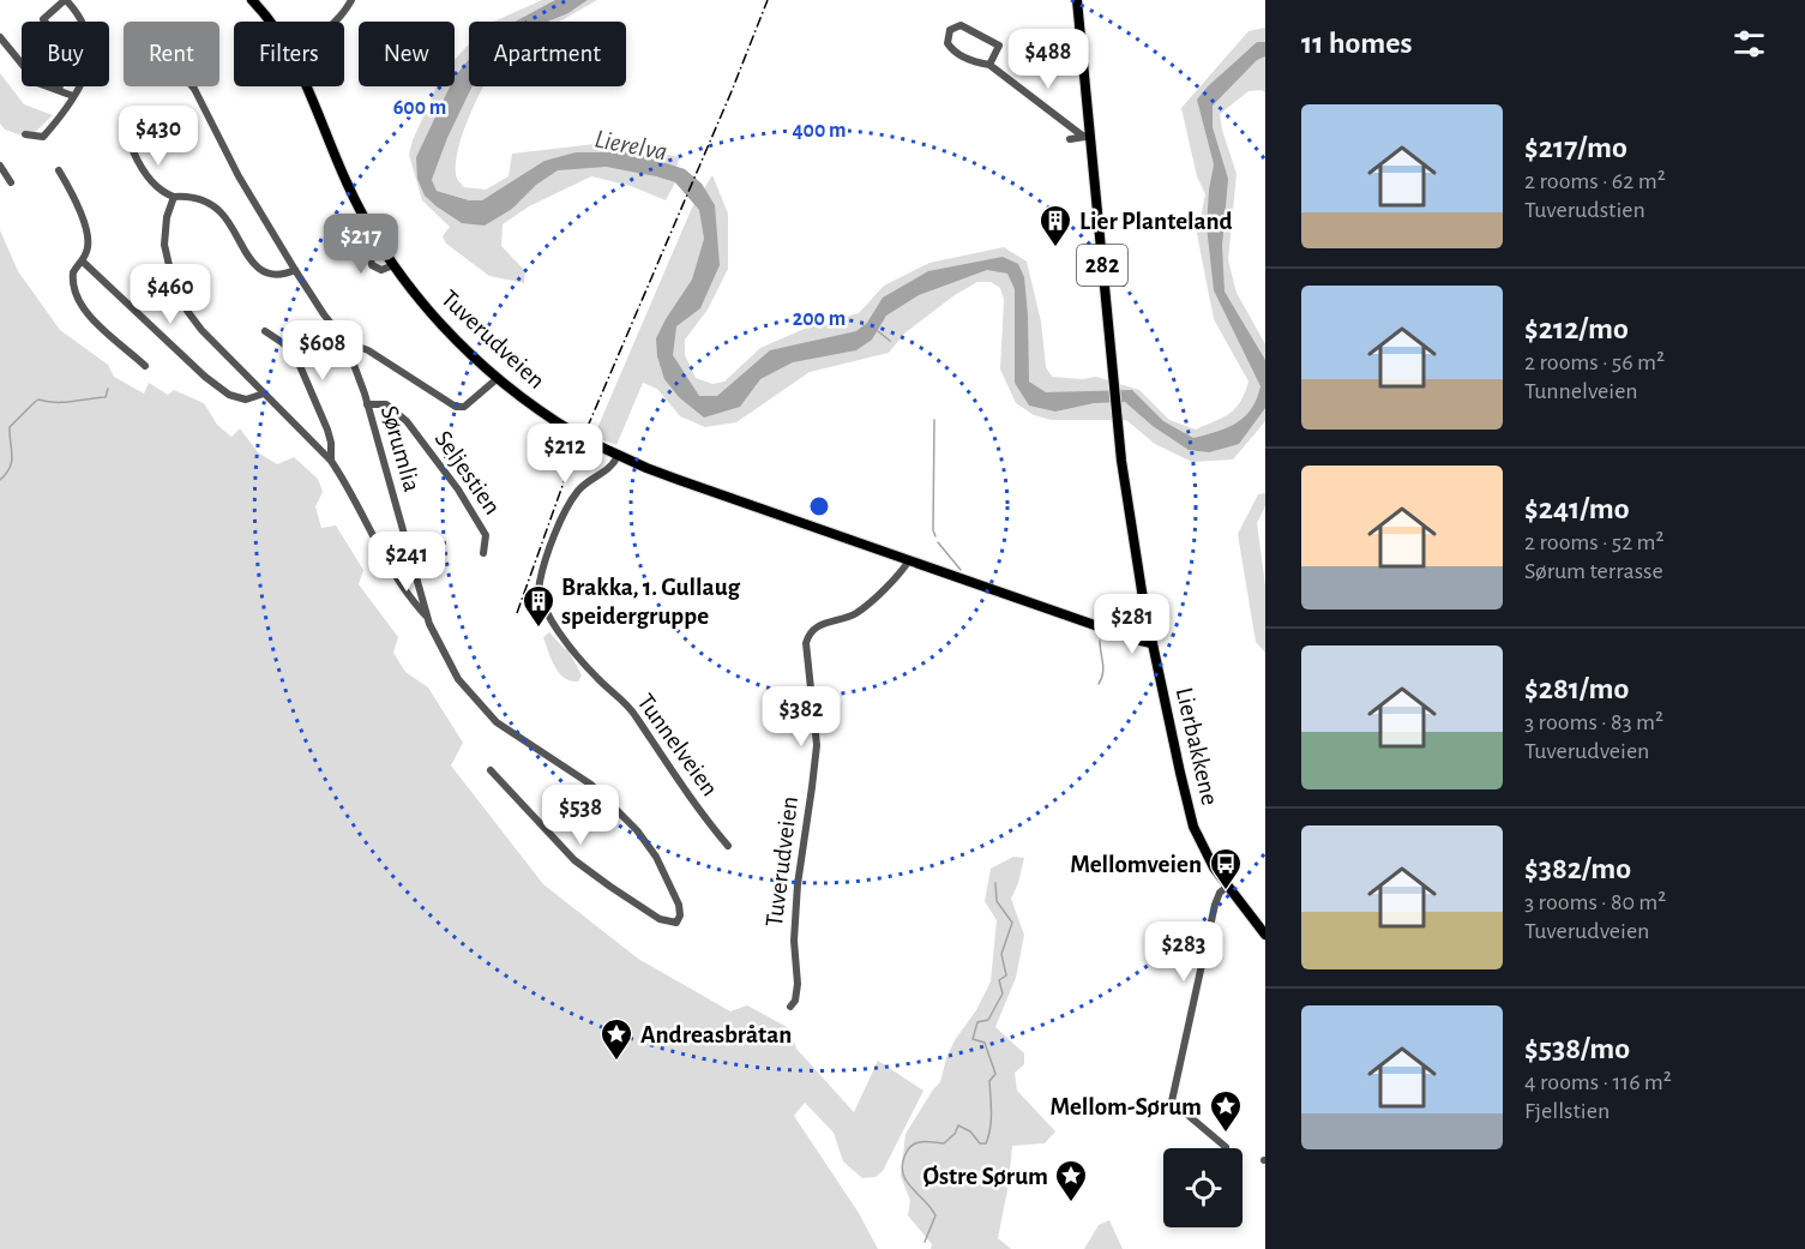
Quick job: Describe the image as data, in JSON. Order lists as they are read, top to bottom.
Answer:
{
  "streets": {
    "main road": ["282", "Tuverudveien", "Lierbakkene"],
    "street": ["Sørumlia", "Seljestien", "Tunnelveien"]
  },
  "crossings": [
    ["282", "Lierbakkene"],
    ["Sørumlia", "Seljestien"]
  ],
  "water": ["Lierelva"],
  "places": {
    "building": ["Lier Planteland", "Brakka, 1. Gullaug speidergruppe"],
    "bus stop": ["Mellomveien"],
    "place": ["Andreasbråtan", "Mellom-Sørum", "Østre Sørum"]
  },
  "page": {
    "heading": "11 homes",
    "chip": [
      "Buy",
      "Rent",
      "Filters",
      "New",
      "Apartment"
    ],
    "price": [
      "$488",
      "$430",
      "$217",
      "$460",
      "$608",
      "$212",
      "$241",
      "$281",
      "$382",
      "$538",
      "$283"
    ],
    "list": [
      {
        "name": "$217/mo",
        "note": "2 rooms · 62 m² · Tuverudstien"
      },
      {
        "name": "$212/mo",
        "note": "2 rooms · 56 m² · Tunnelveien"
      },
      {
        "name": "$241/mo",
        "note": "2 rooms · 52 m² · Sørum terrasse"
      },
      {
        "name": "$281/mo",
        "note": "3 rooms · 83 m² · Tuverudveien"
      },
      {
        "name": "$382/mo",
        "note": "3 rooms · 80 m² · Tuverudveien"
      },
      {
        "name": "$538/mo",
        "note": "4 rooms · 116 m² · Fjellstien"
      }
    ]
  },
  "rings": ["600 m", "400 m", "200 m"]
}
